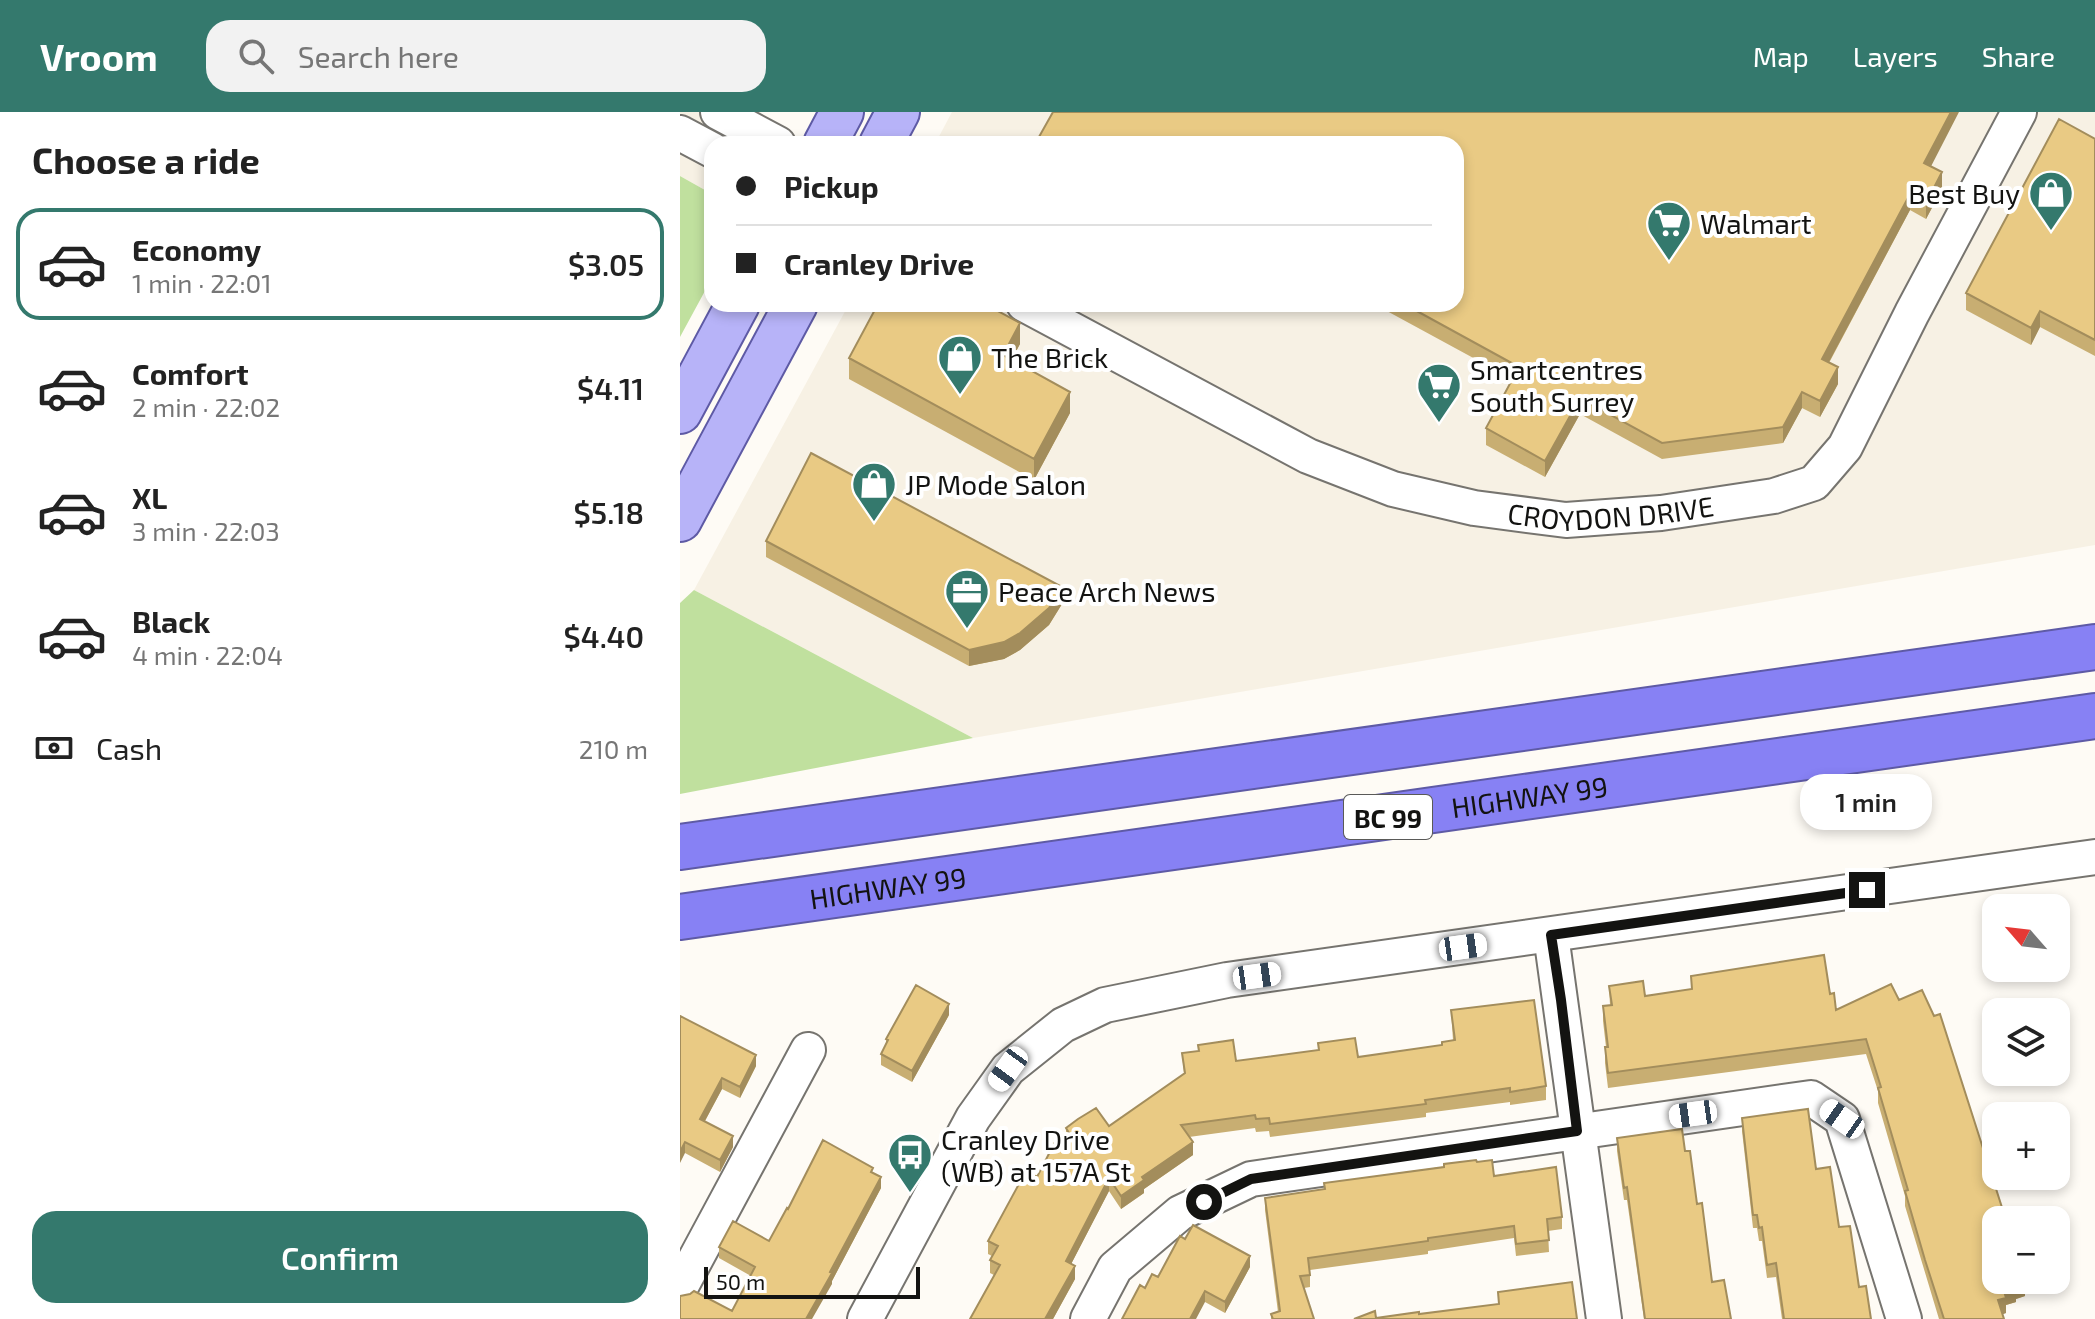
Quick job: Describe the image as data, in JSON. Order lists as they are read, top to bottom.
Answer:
{
  "streets": {
    "highway": ["HIGHWAY 99", "BC 99"],
    "street": ["CROYDON DRIVE"]
  },
  "places": {
    "shop": ["Best Buy", "The Brick", "JP Mode Salon"],
    "supermarket": ["Walmart", "Smartcentres South Surrey"],
    "office": ["Peace Arch News"],
    "bus stop": ["Cranley Drive (WB) at 157A St"]
  },
  "scale_bar": "50 m",
  "north": "top left",
  "page": {
    "header": "Vroom",
    "search": "Search here",
    "nav": ["Map", "Layers", "Share"],
    "heading": "Choose a ride",
    "banner": ["Pickup", "Cranley Drive"],
    "list": [
      {
        "name": "Economy",
        "note": "1 min · 22:01",
        "value": "$3.05"
      },
      {
        "name": "Comfort",
        "note": "2 min · 22:02",
        "value": "$4.11"
      },
      {
        "name": "XL",
        "note": "3 min · 22:03",
        "value": "$5.18"
      },
      {
        "name": "Black",
        "note": "4 min · 22:04",
        "value": "$4.40"
      }
    ],
    "pay": ["Cash", "210 m"],
    "bubble": "1 min",
    "map_buttons": ["+", "−"],
    "buttons": "Confirm",
    "scale": "50 m"
  }
}
